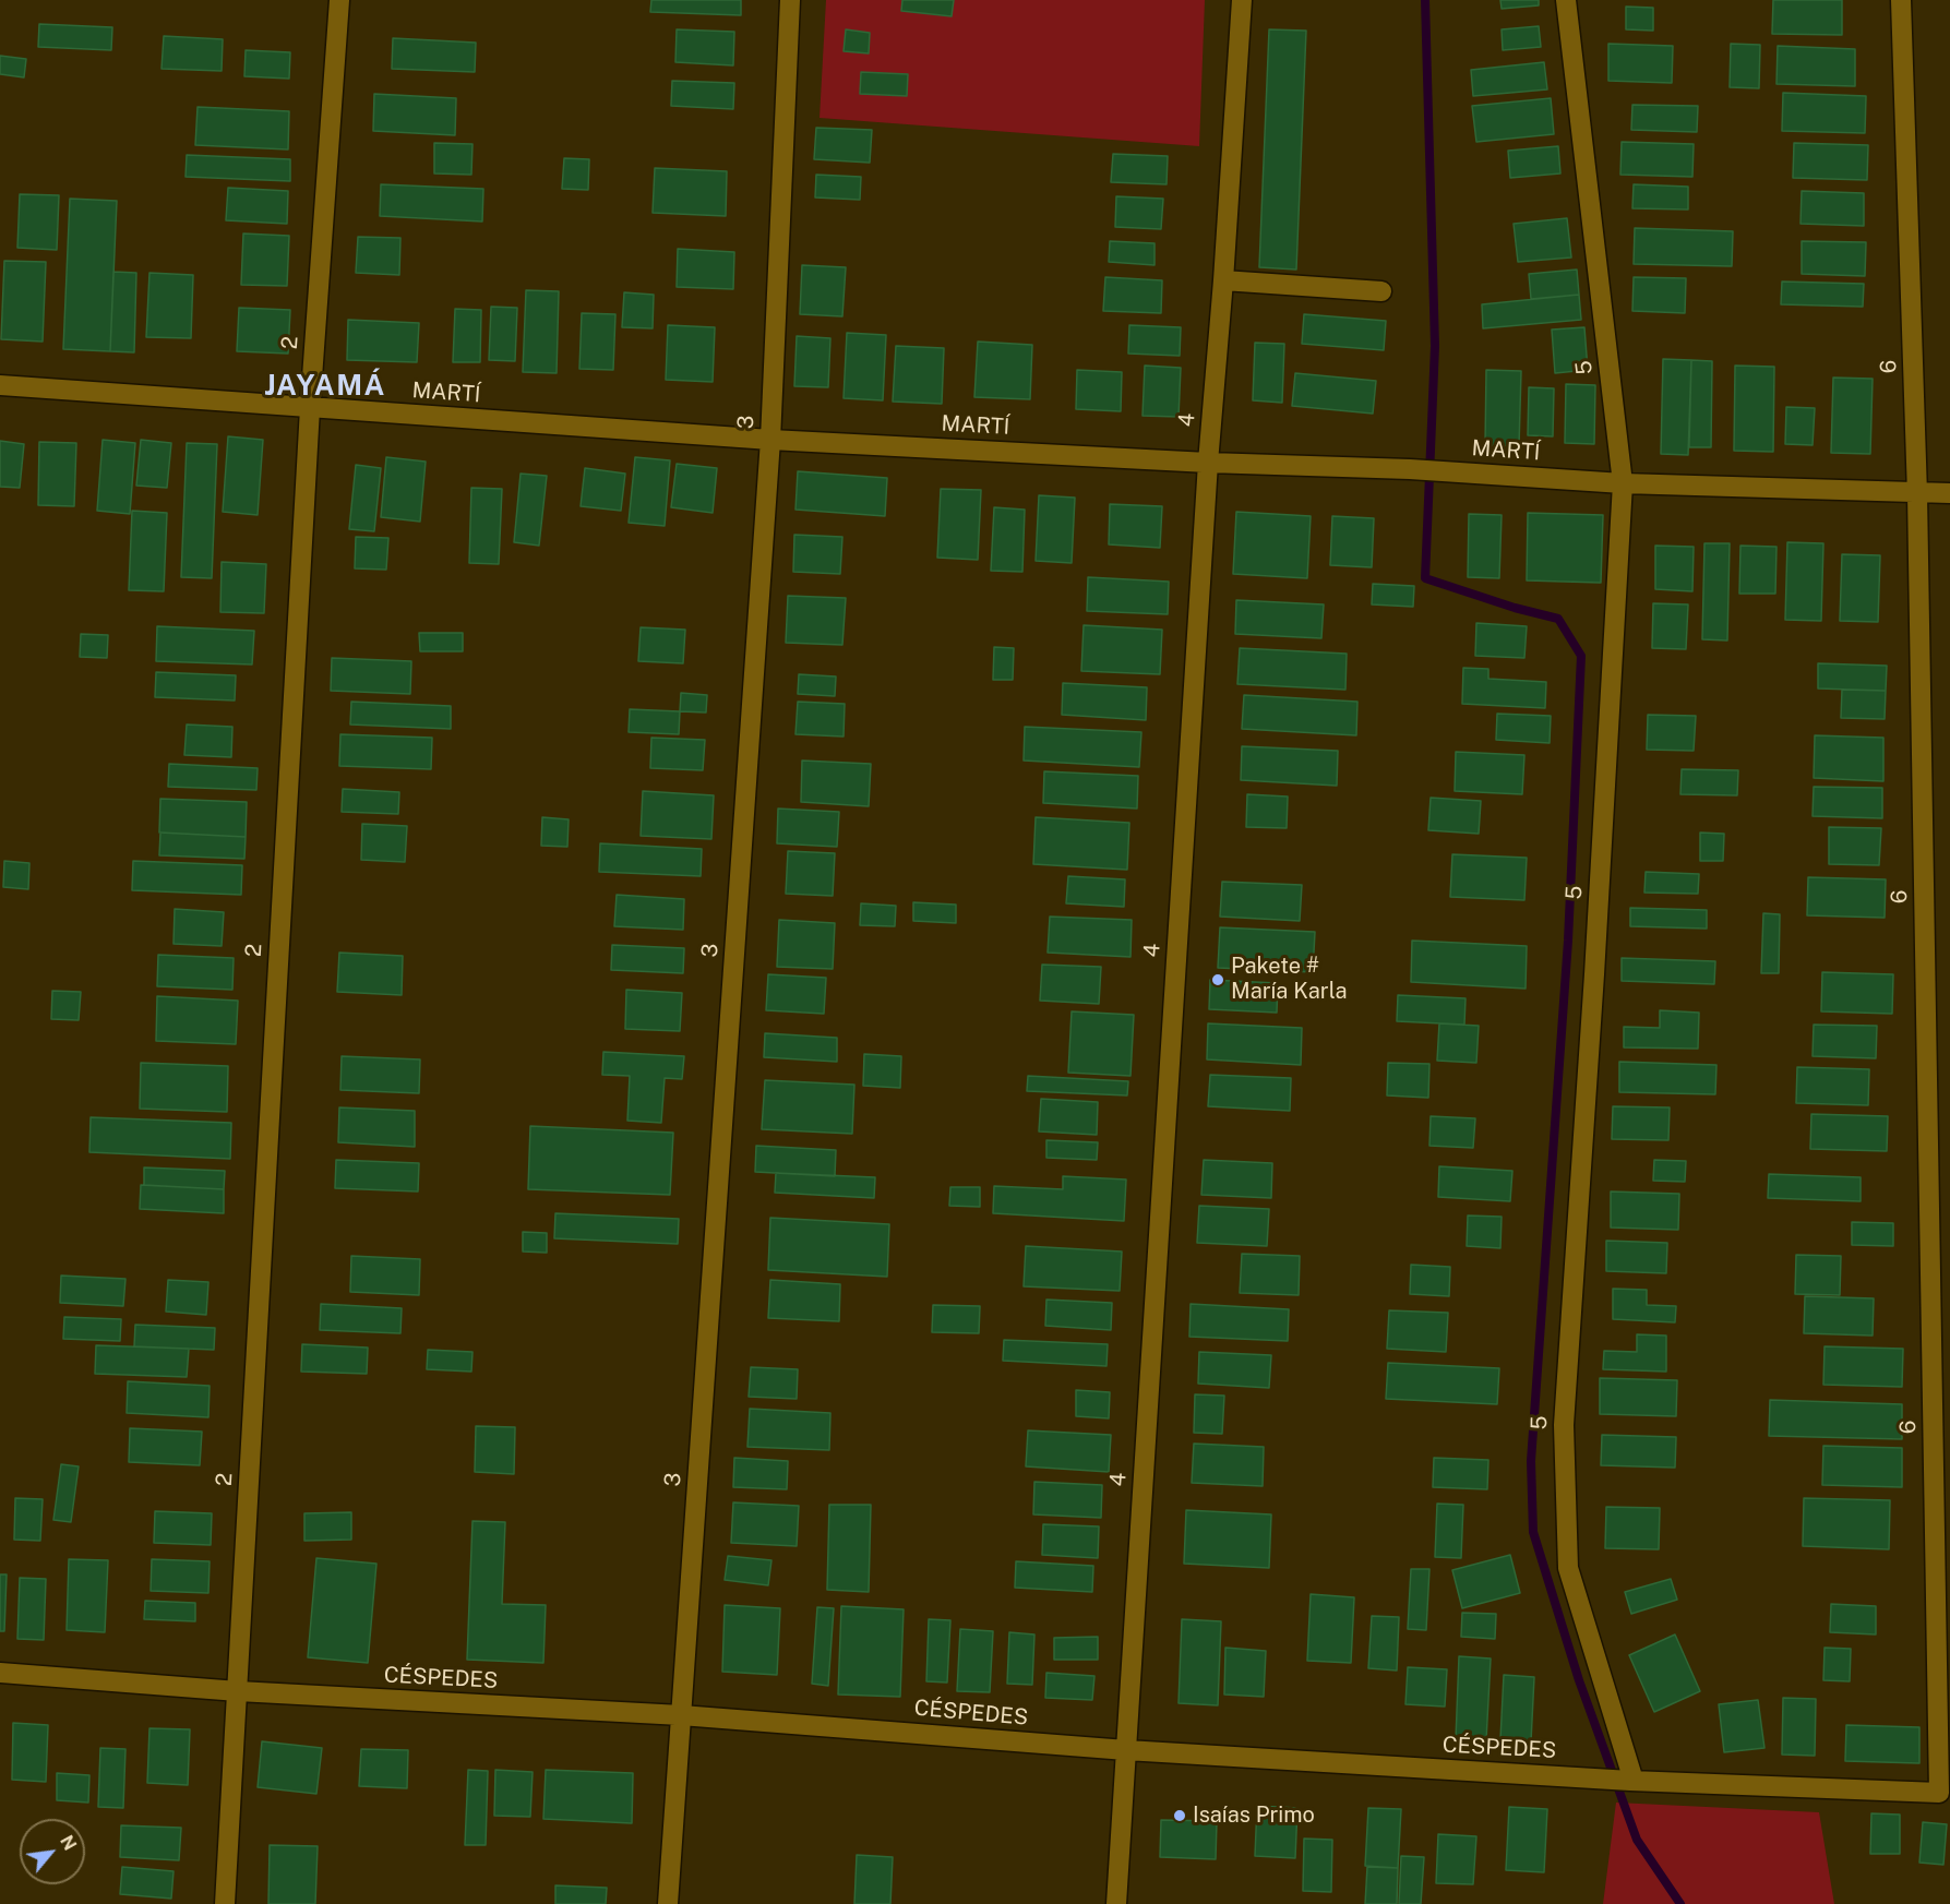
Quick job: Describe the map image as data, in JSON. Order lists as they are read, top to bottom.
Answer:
{
  "streets": {
    "street": [
      "2",
      "6",
      "5",
      "MARTÍ",
      "4",
      "3",
      "CÉSPEDES"
    ]
  },
  "crossings": [
    ["2", "MARTÍ"],
    ["2", "CÉSPEDES"],
    ["6", "MARTÍ"],
    ["6", "CÉSPEDES"],
    ["5", "MARTÍ"],
    ["5", "CÉSPEDES"],
    ["MARTÍ", "4"],
    ["MARTÍ", "3"],
    ["4", "CÉSPEDES"],
    ["3", "CÉSPEDES"]
  ],
  "districts": ["JAYAMÁ"],
  "places": ["Pakete # María Karla", "Isaías Primo"],
  "north": "top right"
}
